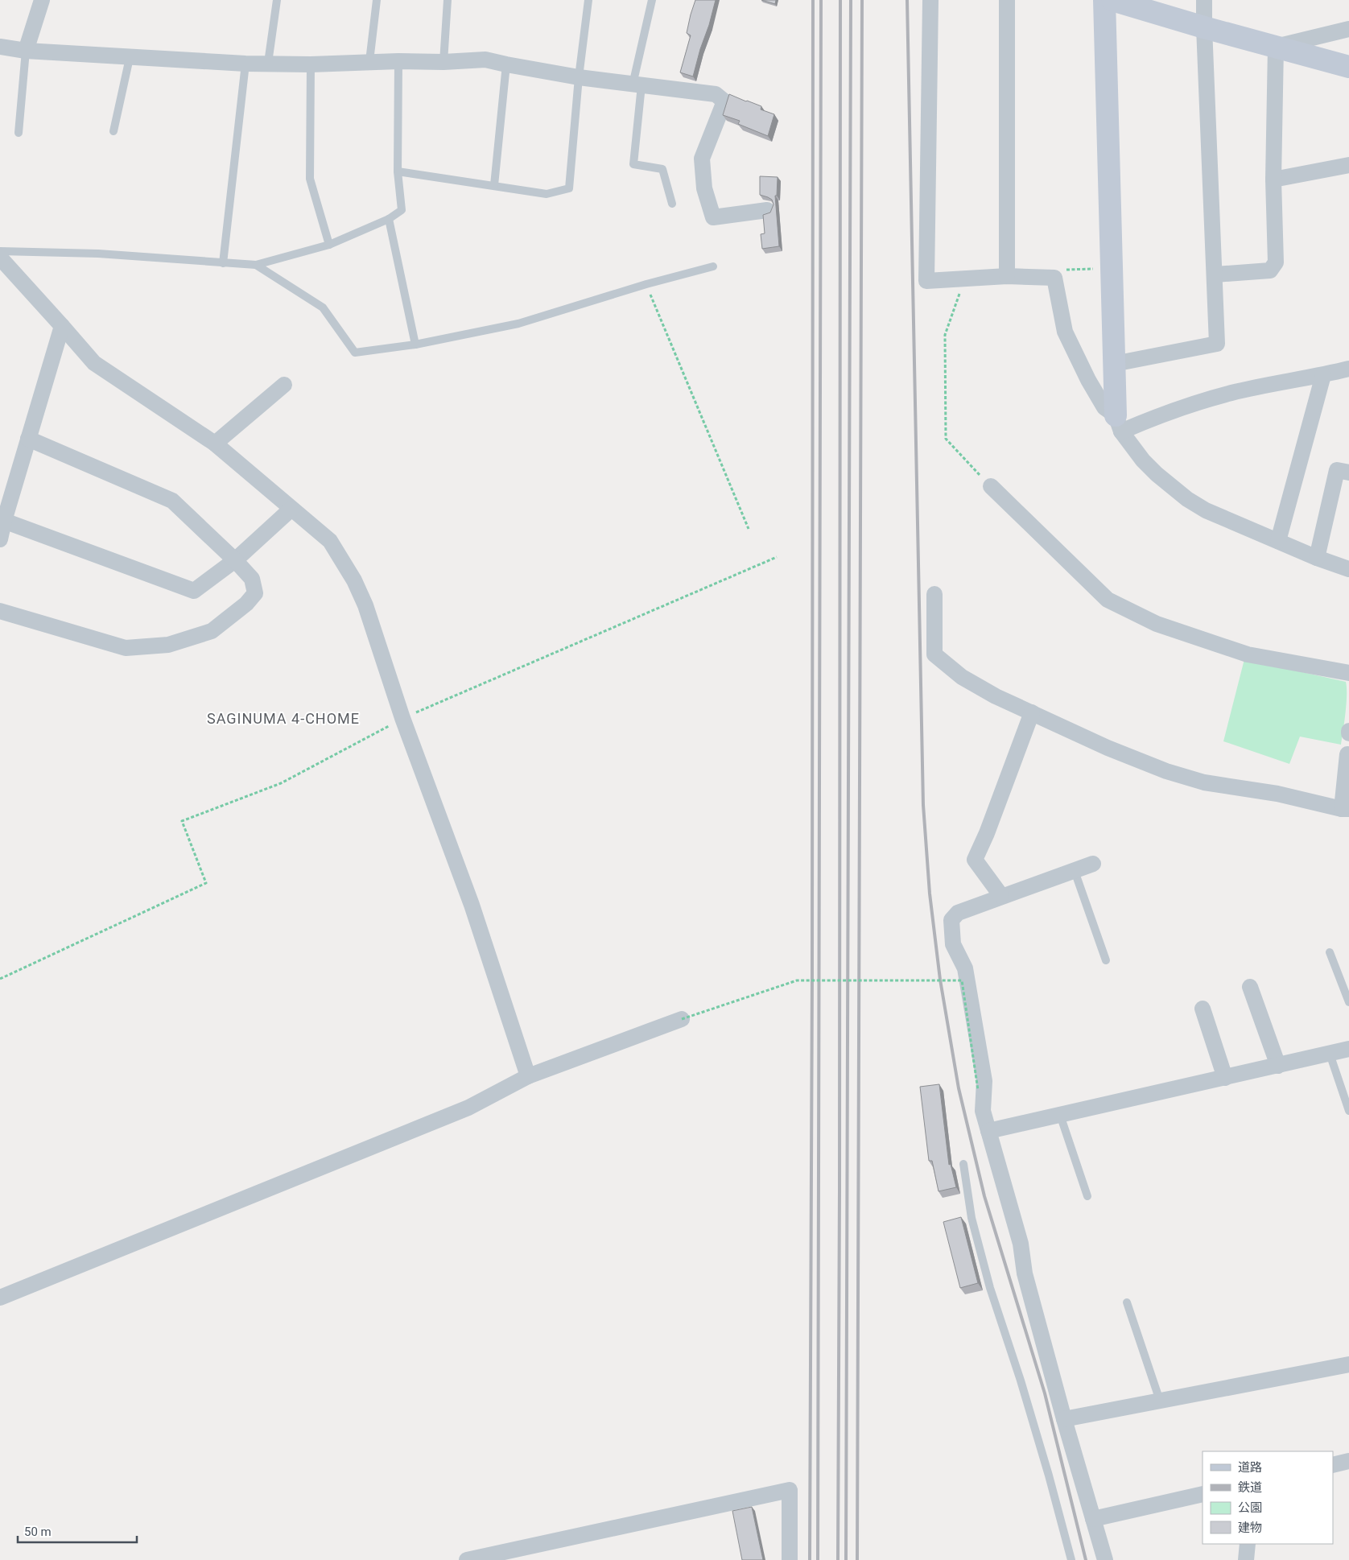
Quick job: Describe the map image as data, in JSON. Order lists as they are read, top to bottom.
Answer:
{
  "districts": ["SAGINUMA 4-CHOME"],
  "legend": [
    "道路",
    "鉄道",
    "公園",
    "建物"
  ],
  "scale_bar": "50 m"
}
